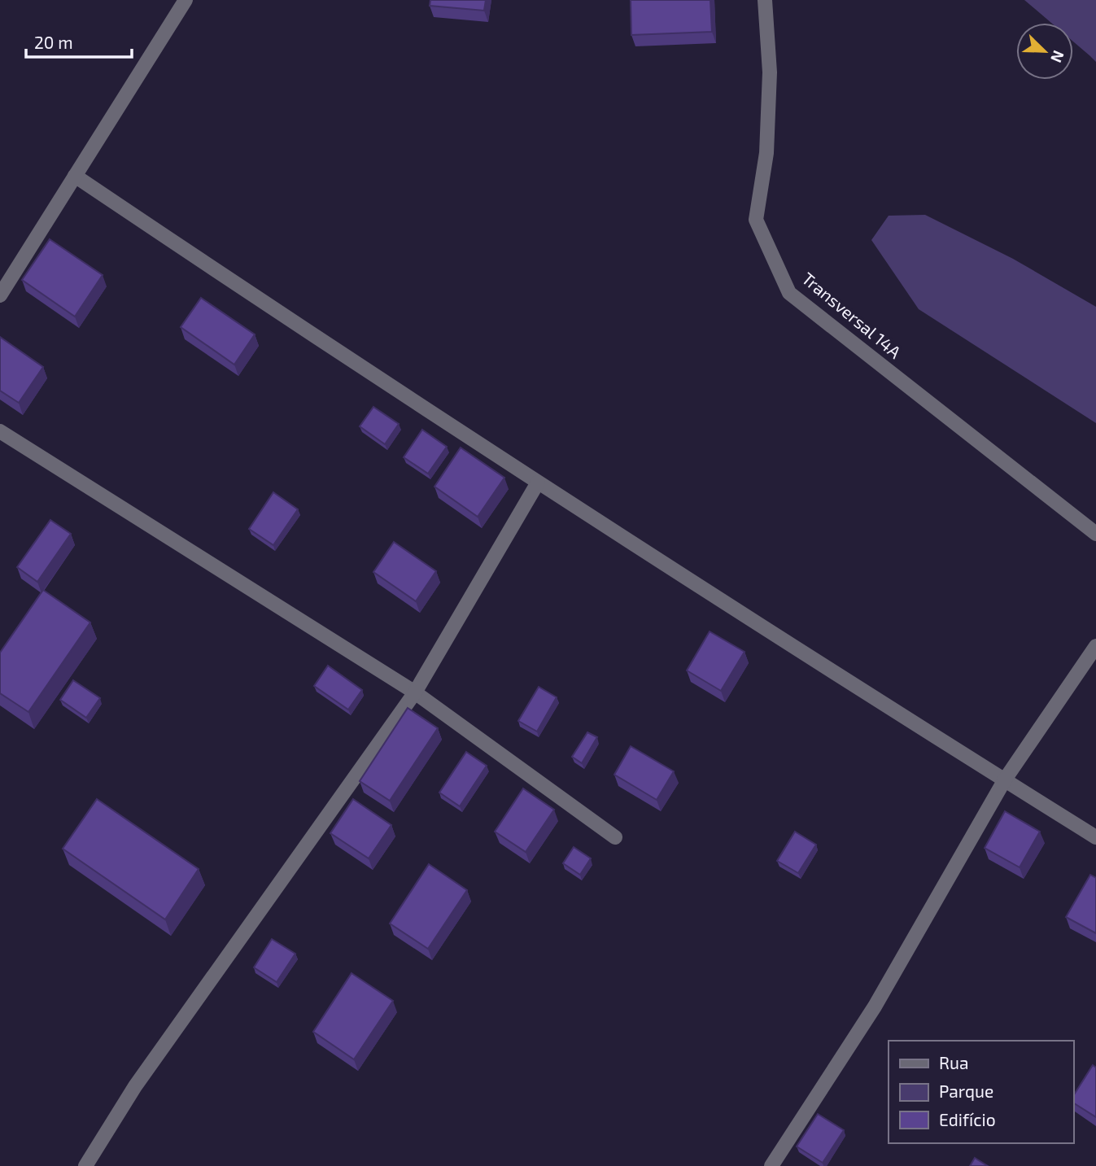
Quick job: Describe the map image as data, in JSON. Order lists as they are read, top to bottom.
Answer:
{
  "streets": {
    "street": ["Transversal 14A"]
  },
  "legend": ["Rua", "Parque", "Edifício"],
  "scale_bar": "20 m",
  "north": "bottom right"
}
